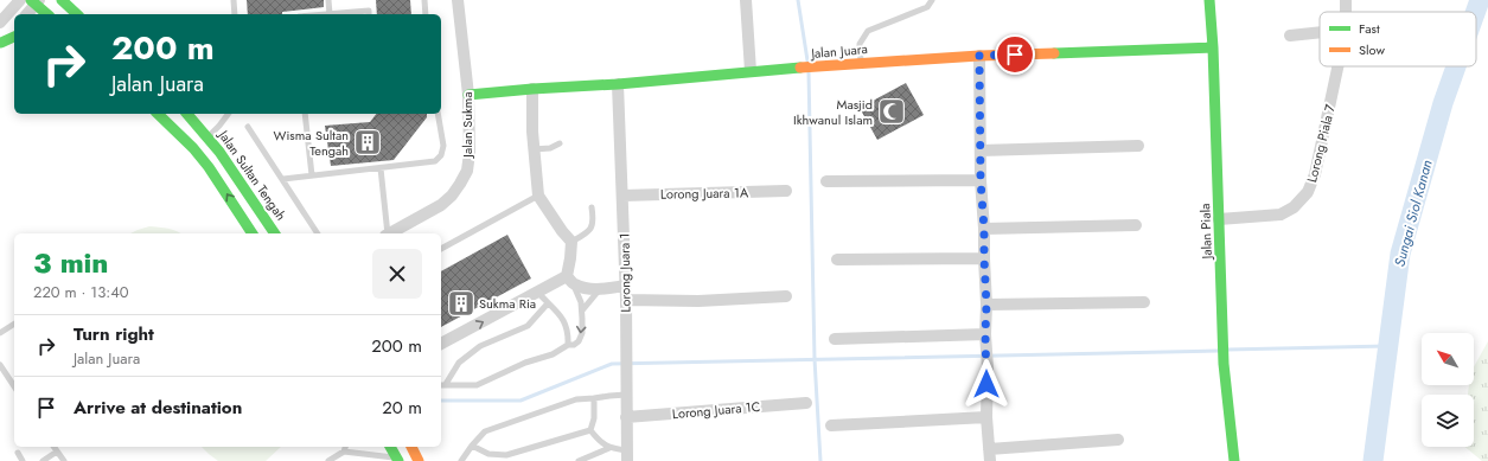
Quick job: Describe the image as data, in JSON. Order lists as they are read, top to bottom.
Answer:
{
  "streets": {
    "street": [
      "Jalan Juara",
      "Jalan Sukma",
      "Lorong Piala 7",
      "Jalan Sultan Tengah",
      "Lorong Juara 1A",
      "Jalan Piala",
      "Lorong Juara 1",
      "Lorong Juara 1C"
    ]
  },
  "crossings": [
    ["Jalan Juara", "Jalan Sukma"],
    ["Jalan Juara", "Jalan Piala"],
    ["Jalan Juara", "Lorong Juara 1"],
    ["Lorong Piala 7", "Jalan Piala"],
    ["Lorong Juara 1A", "Lorong Juara 1"],
    ["Lorong Juara 1", "Lorong Juara 1C"]
  ],
  "water": ["Sungai Siol Kanan"],
  "places": {
    "mosque": ["Masjid Ikhwanul Islam"],
    "building": ["Wisma Sultan Tengah", "Sukma Ria"]
  },
  "legend": ["Fast", "Slow"],
  "north": "top left",
  "page": {
    "turn": ["200 m", "Jalan Juara"],
    "heading": ["3 min", "220 m · 13:40"],
    "list": [
      {
        "name": "Turn right",
        "note": "Jalan Juara",
        "value": "200 m"
      },
      {
        "name": "Arrive at destination",
        "value": "20 m"
      }
    ]
  }
}
